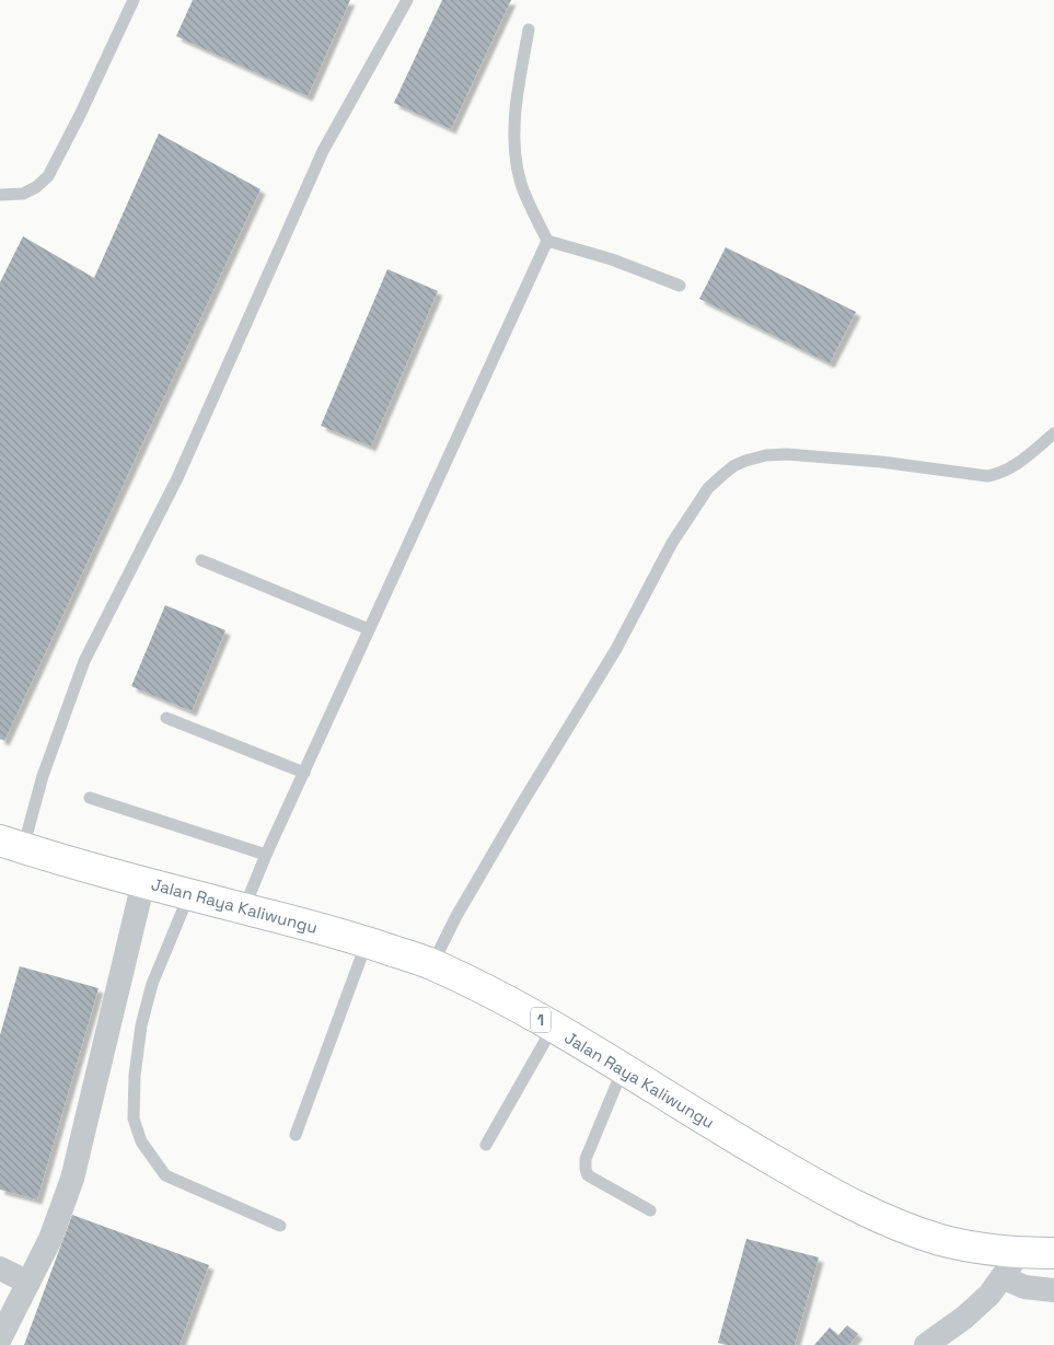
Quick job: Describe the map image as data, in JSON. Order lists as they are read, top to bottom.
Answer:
{
  "streets": {
    "main road": ["Jalan Raya Kaliwungu", "1"]
  }
}
